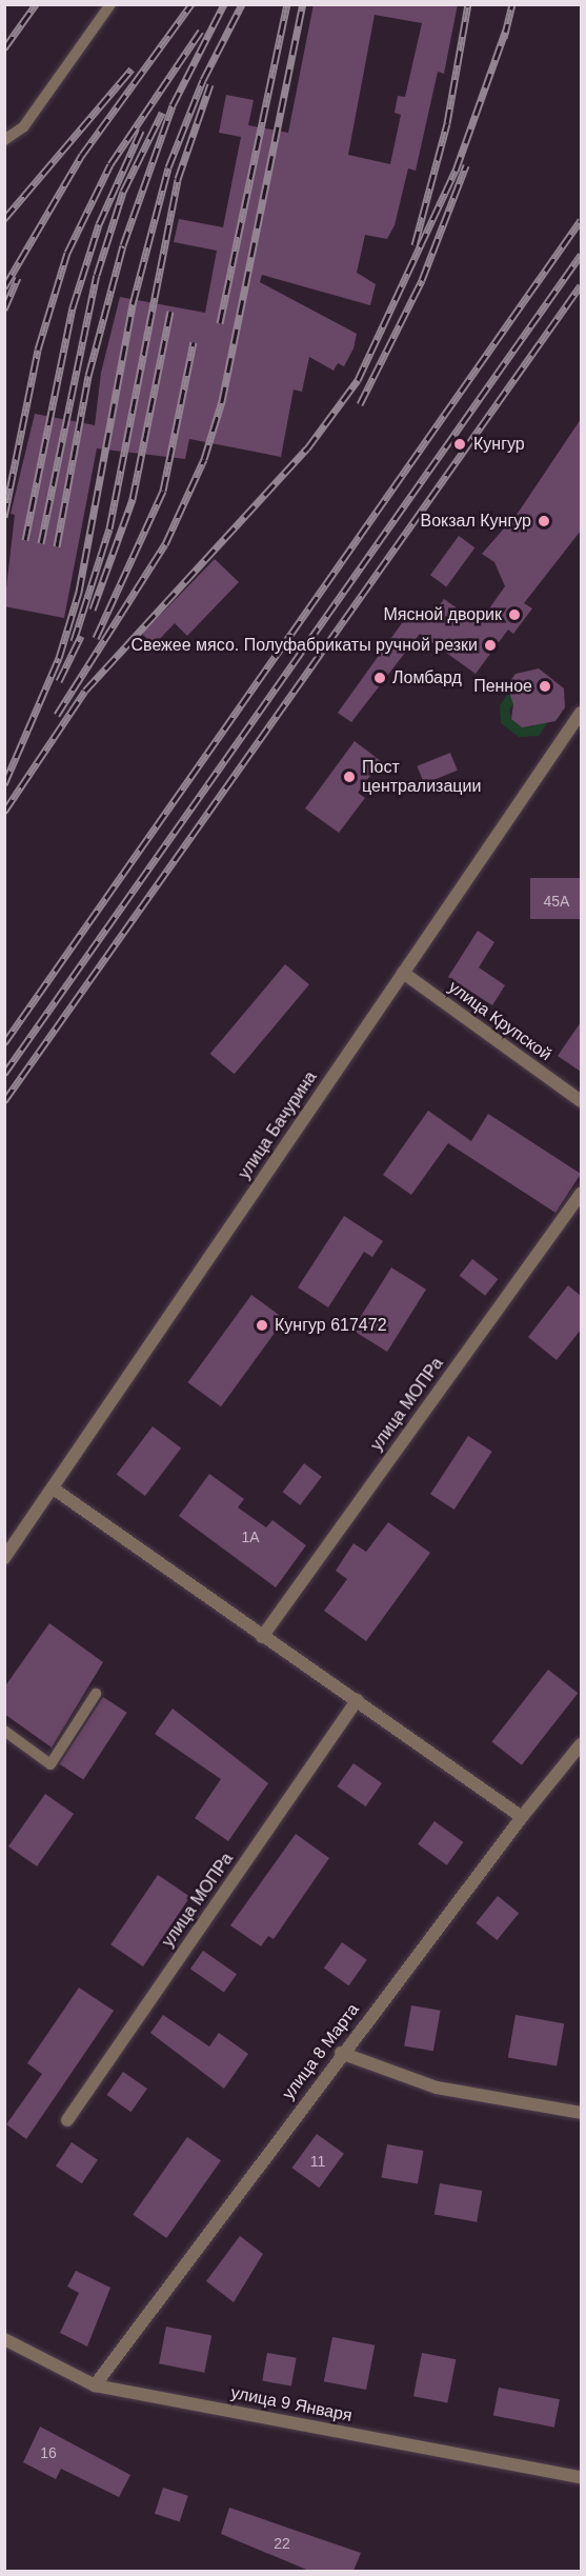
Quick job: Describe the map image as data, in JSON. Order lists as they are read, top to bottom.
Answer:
{
  "streets": {
    "street": [
      "улица Крупской",
      "улица Бачурина",
      "улица МОПРа",
      "улица 8 Марта",
      "улица 9 Января"
    ]
  },
  "crossings": [
    ["улица Крупской", "улица Бачурина"],
    ["улица 8 Марта", "улица 9 Января"]
  ],
  "places": [
    "Кунгур",
    "Вокзал Кунгур",
    "Мясной дворик",
    "Свежее мясо. Полуфабрикаты ручной резки",
    "Ломбард",
    "Пенное",
    "Пост централизации",
    "Кунгур 617472"
  ],
  "house_numbers": [
    "45А",
    "1А",
    "11",
    "16",
    "22"
  ]
}
